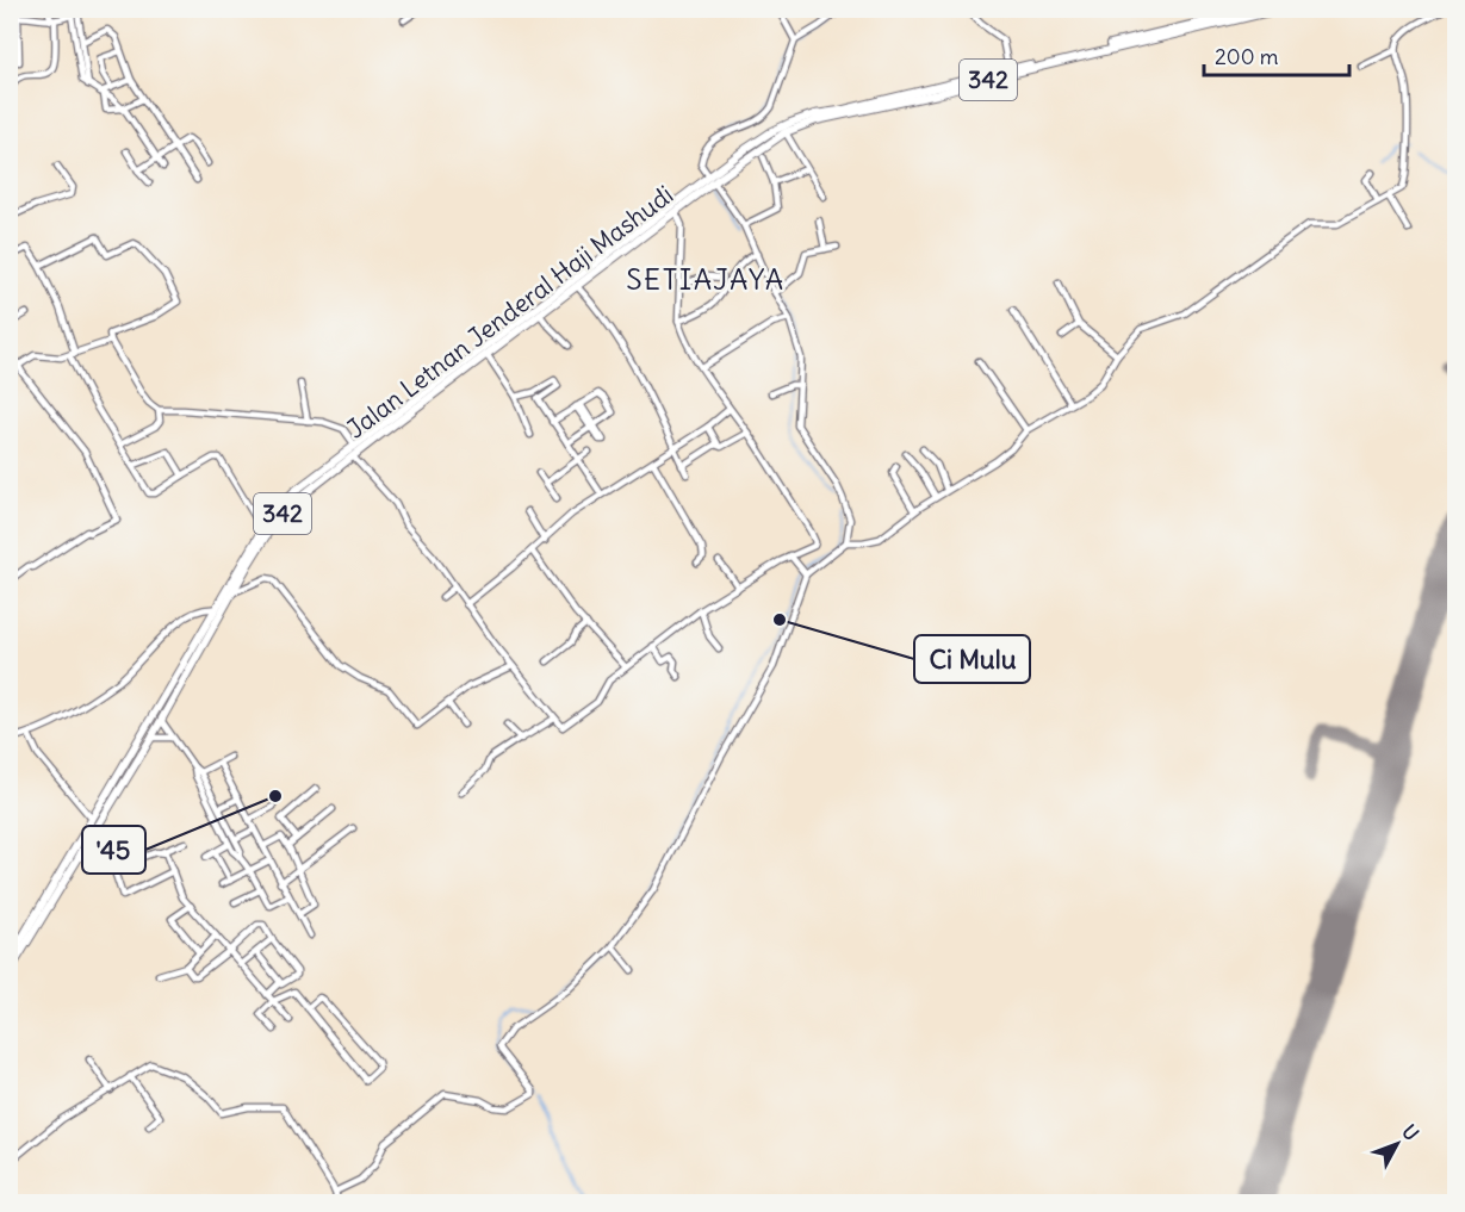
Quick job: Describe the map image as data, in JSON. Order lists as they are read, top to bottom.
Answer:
{
  "streets": {
    "main road": ["342", "Jalan Letnan Jenderal Haji Mashudi"]
  },
  "districts": ["SETIAJAYA"],
  "places": ["Ci Mulu", "'45"],
  "scale_bar": "200 m",
  "north": "top right"
}
